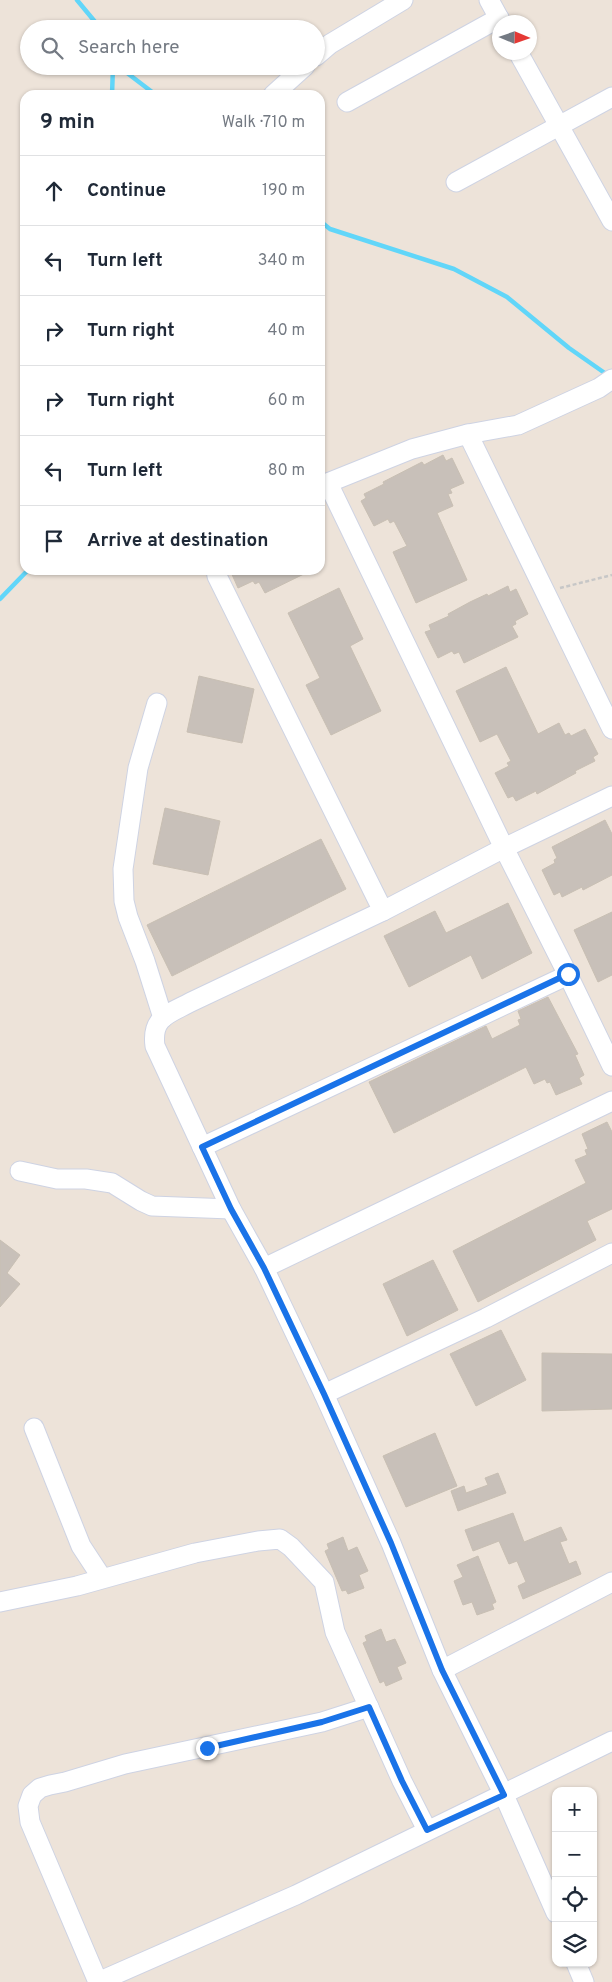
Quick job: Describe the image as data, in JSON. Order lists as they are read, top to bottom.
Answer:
{
  "north": "right",
  "page": {
    "search": "Search here",
    "heading": ["9 min", "Walk · 710 m"],
    "list": [
      ["Continue", "190 m"],
      ["Turn left", "340 m"],
      ["Turn right", "40 m"],
      ["Turn right", "60 m"],
      ["Turn left", "80 m"],
      "Arrive at destination"
    ],
    "map_buttons": ["+", "−"]
  }
}
